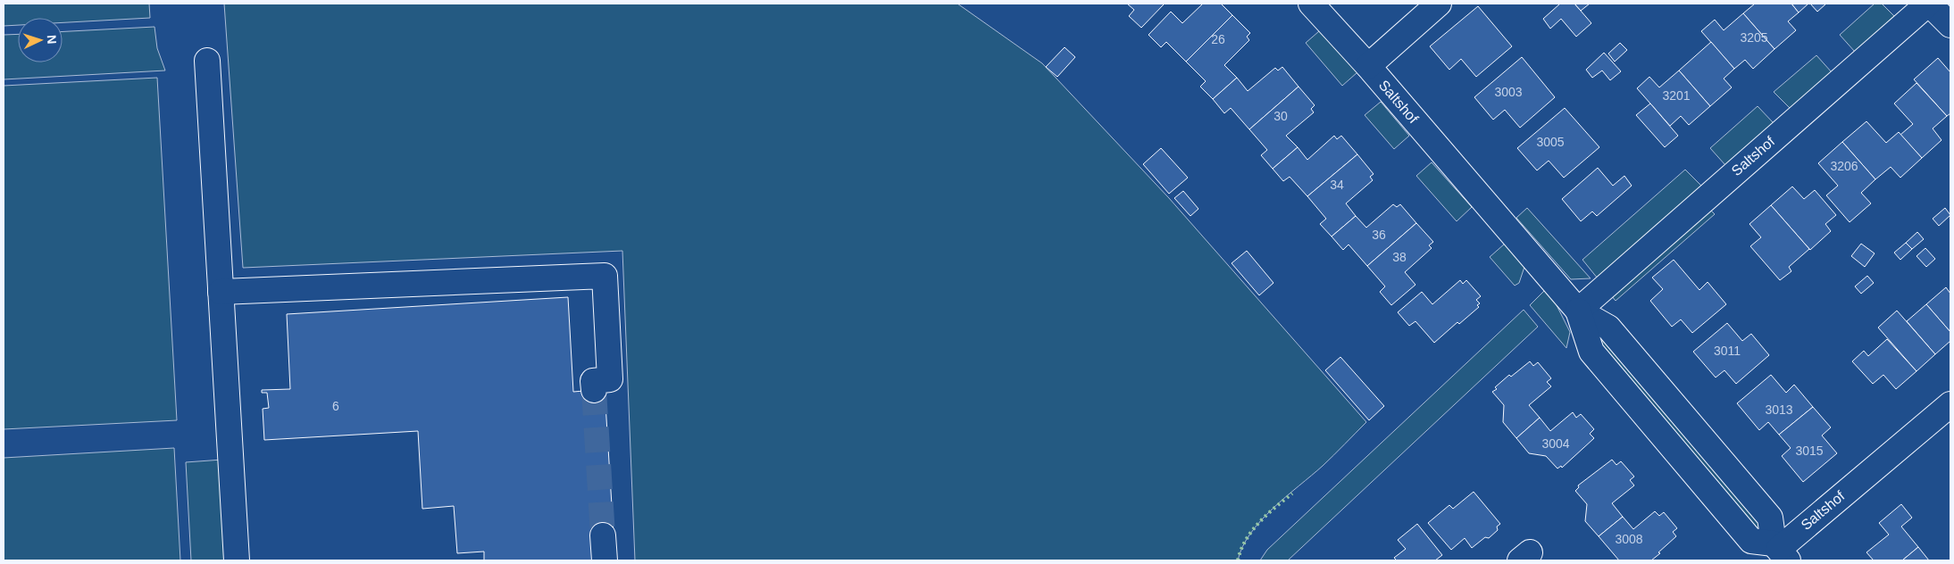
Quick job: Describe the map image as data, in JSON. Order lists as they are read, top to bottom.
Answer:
{
  "streets": {
    "street": ["Saltshof"]
  },
  "house_numbers": [
    "3205",
    "26",
    "3003",
    "3201",
    "30",
    "3005",
    "3206",
    "34",
    "36",
    "38",
    "3011",
    "6",
    "3013",
    "3004",
    "3015",
    "3008"
  ],
  "north": "right"
}
